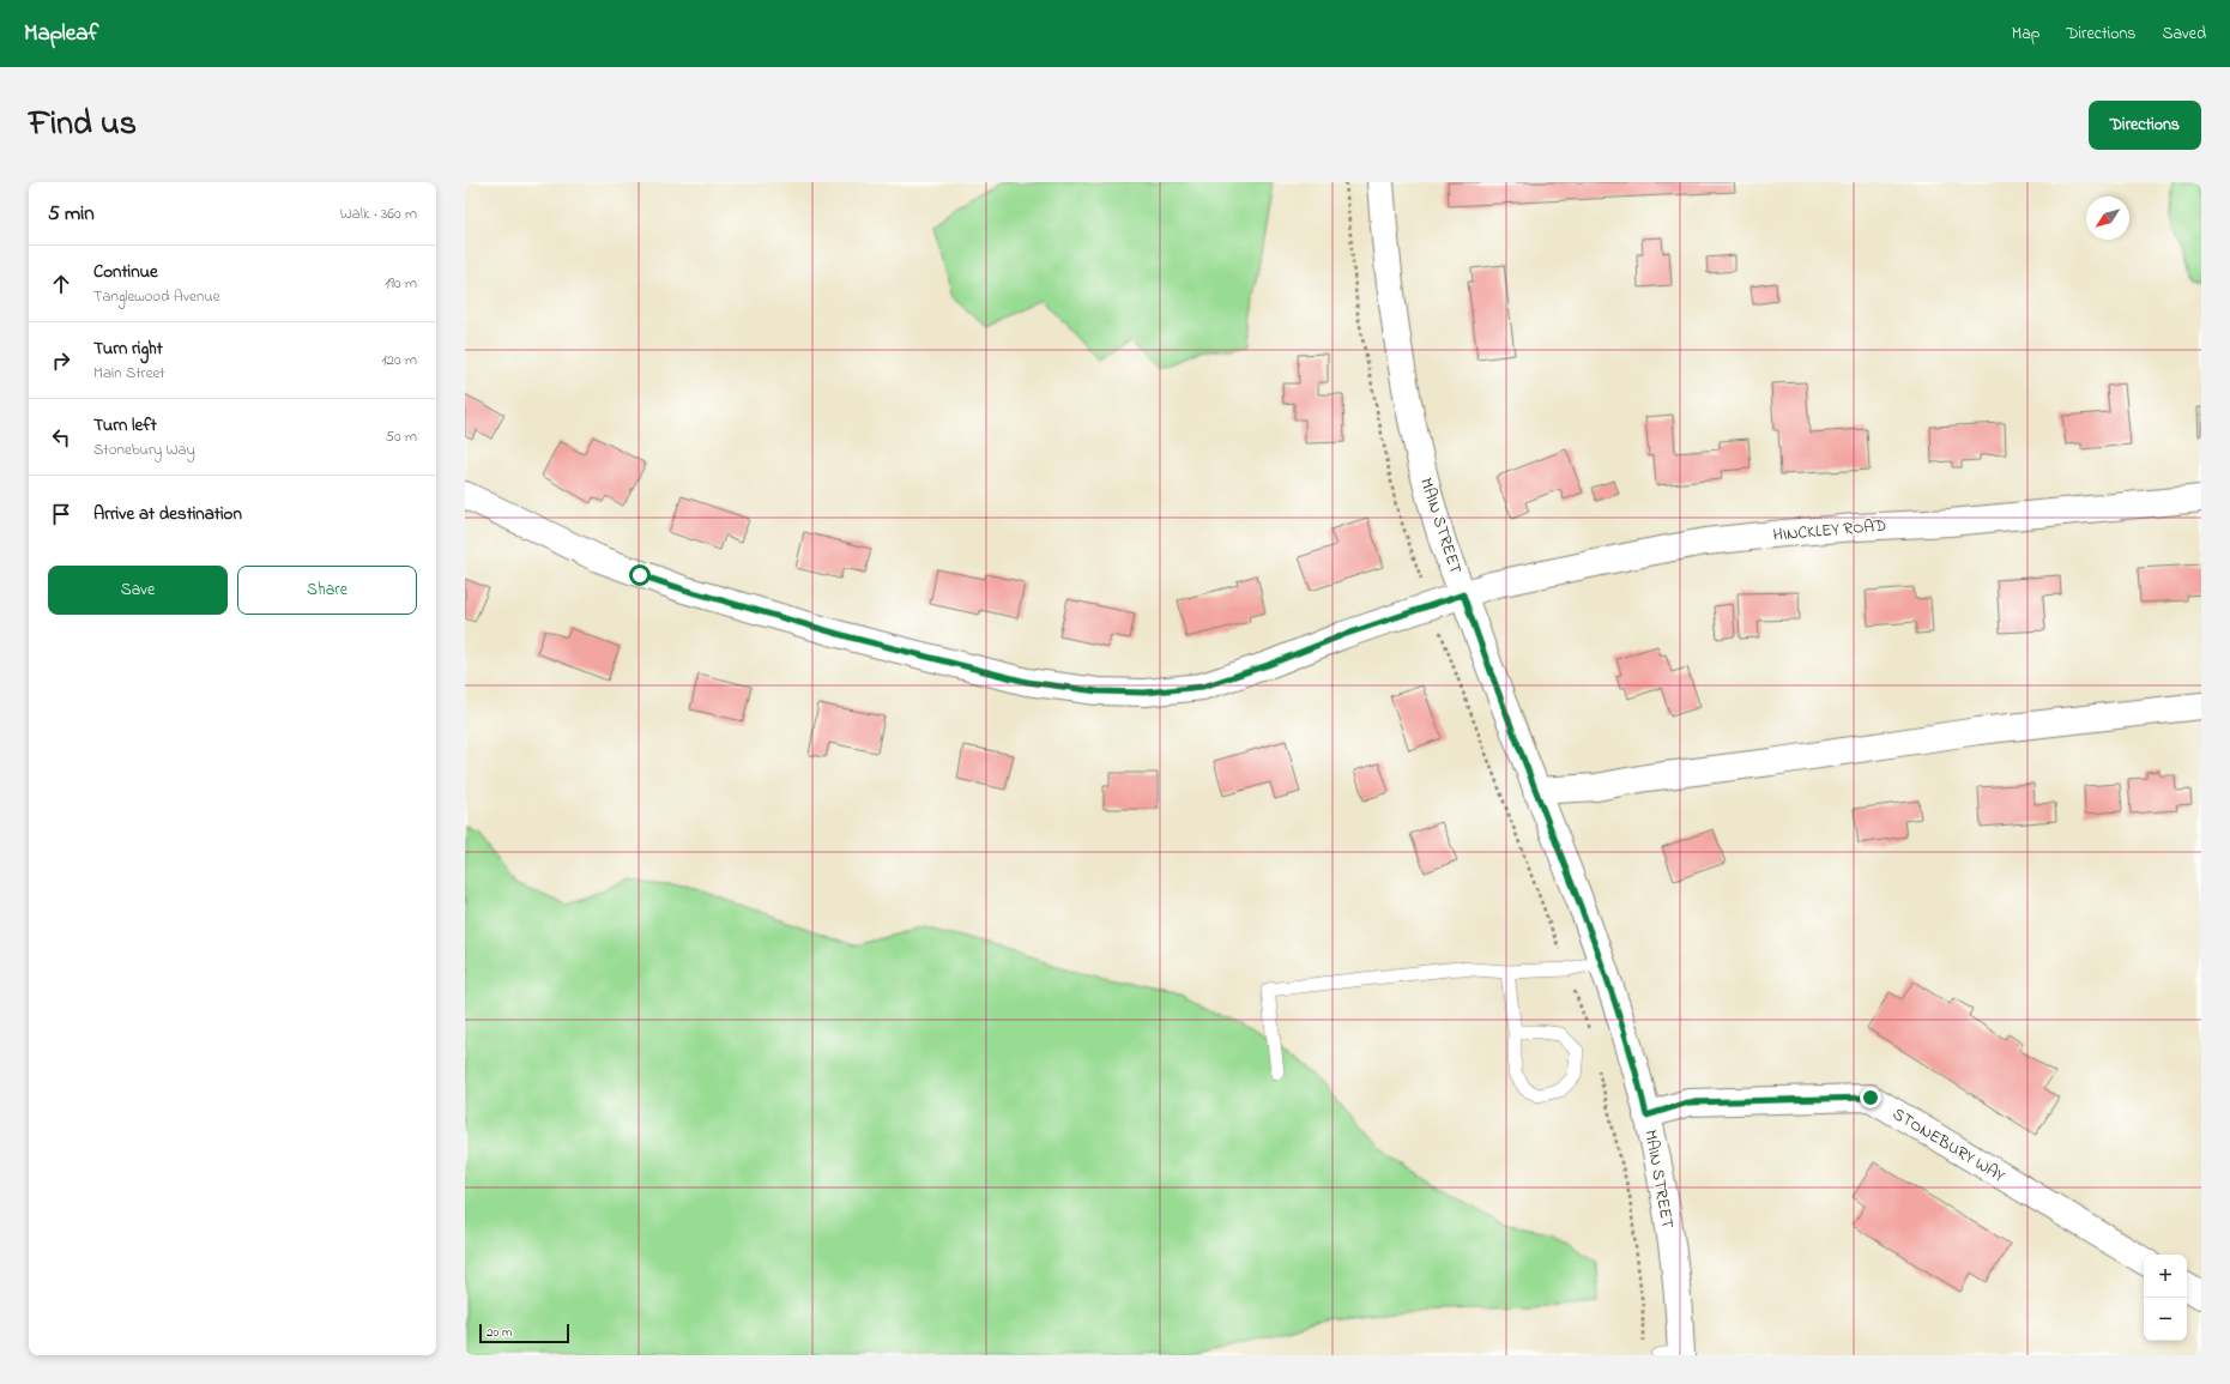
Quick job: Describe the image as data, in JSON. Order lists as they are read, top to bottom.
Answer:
{
  "streets": {
    "street": ["MAIN STREET", "HINCKLEY ROAD", "STONEBURY WAY"]
  },
  "crossings": [
    ["MAIN STREET", "HINCKLEY ROAD"],
    ["MAIN STREET", "STONEBURY WAY"]
  ],
  "scale_bar": "20 m",
  "north": "bottom left",
  "page": {
    "header": "Mapleaf",
    "nav": ["Map", "Directions", "Saved"],
    "title": "Find us",
    "buttons": [
      "Directions",
      ["Save", "Share"]
    ],
    "heading": ["5 min", "Walk · 360 m"],
    "list": [
      ["Continue", "Tanglewood Avenue", "190 m"],
      ["Turn right", "Main Street", "120 m"],
      ["Turn left", "Stonebury Way", "50 m"],
      "Arrive at destination"
    ],
    "map_buttons": ["+", "−"],
    "scale": "20 m"
  }
}
